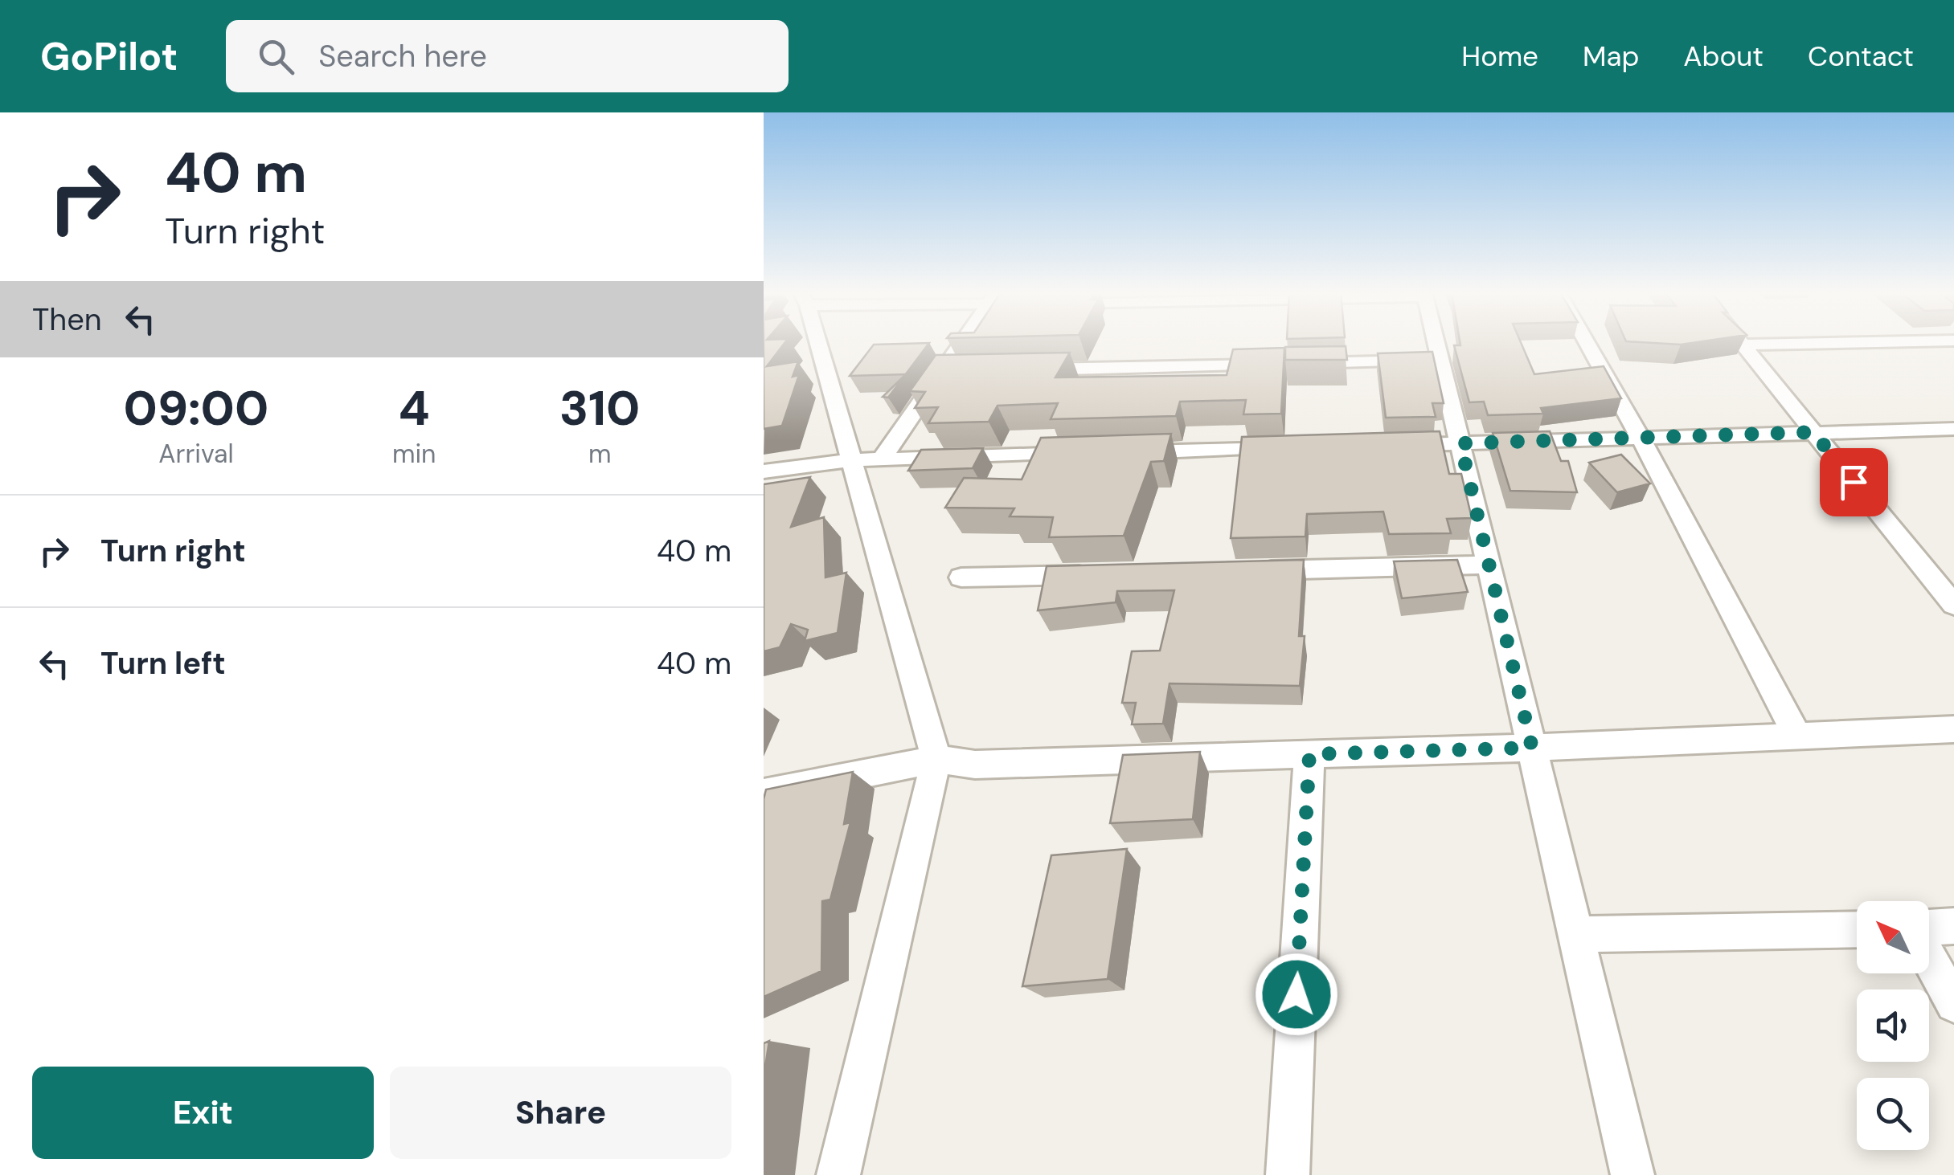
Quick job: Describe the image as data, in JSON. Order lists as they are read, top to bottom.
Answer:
{
  "north": "top left",
  "page": {
    "header": "GoPilot",
    "search": "Search here",
    "nav": [
      "Home",
      "Map",
      "About",
      "Contact"
    ],
    "turn": ["40 m", "Turn right"],
    "then": "Then",
    "eta": [
      "09:00",
      "Arrival",
      "4",
      "min",
      "310",
      "m"
    ],
    "list": [
      {
        "name": "Turn right",
        "value": "40 m"
      },
      {
        "name": "Turn left",
        "value": "40 m"
      }
    ],
    "buttons": ["Exit", "Share"]
  }
}
